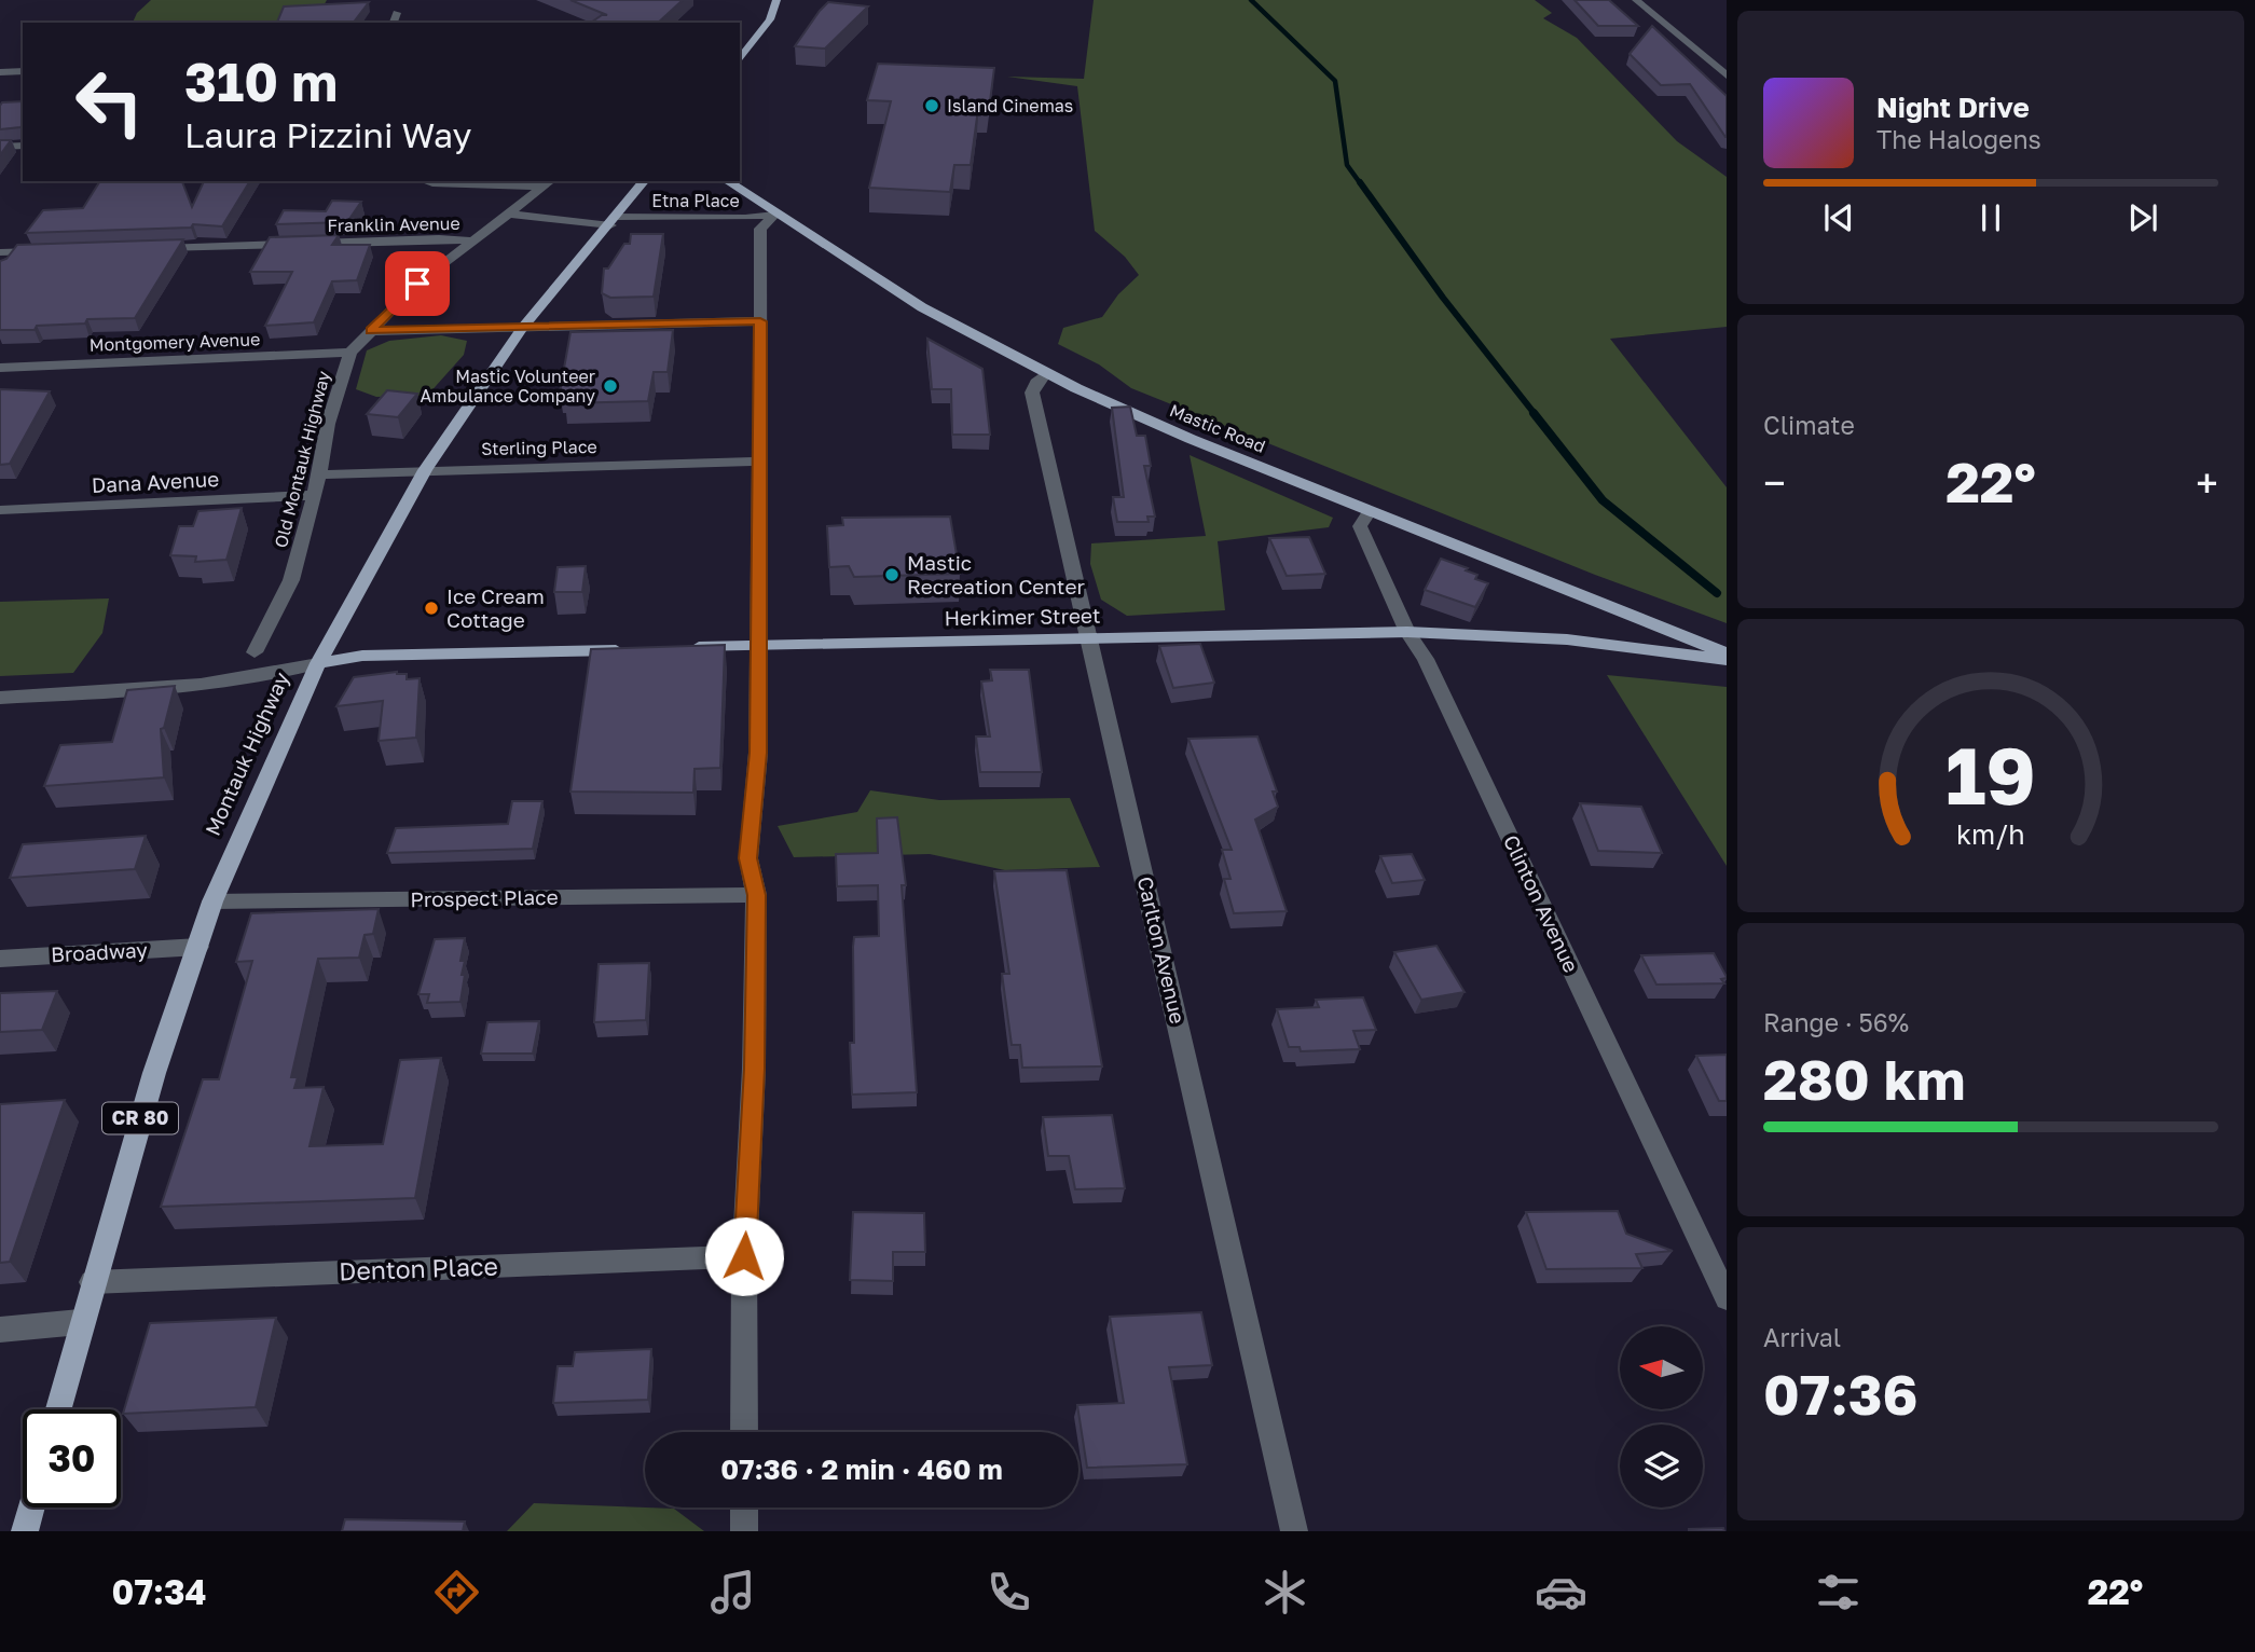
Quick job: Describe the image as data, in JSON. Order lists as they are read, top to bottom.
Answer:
{
  "streets": {
    "main road": [
      "Mastic Road",
      "Herkimer Street",
      "Montauk Highway",
      "CR 80"
    ],
    "street": [
      "Etna Place",
      "Franklin Avenue",
      "Montgomery Avenue",
      "Sterling Place",
      "Old Montauk Highway",
      "Dana Avenue",
      "Prospect Place",
      "Clinton Avenue",
      "Carlton Avenue",
      "Broadway",
      "Denton Place"
    ]
  },
  "crossings": [
    ["Etna Place", "Mastic Road"],
    ["Etna Place", "Old Montauk Highway"],
    ["Etna Place", "Montauk Highway"],
    ["Franklin Avenue", "Old Montauk Highway"],
    ["Montgomery Avenue", "Old Montauk Highway"],
    ["Mastic Road", "Clinton Avenue"],
    ["Mastic Road", "Carlton Avenue"],
    ["Sterling Place", "Old Montauk Highway"],
    ["Sterling Place", "Montauk Highway"],
    ["Old Montauk Highway", "Dana Avenue"],
    ["Herkimer Street", "Clinton Avenue"],
    ["Herkimer Street", "Carlton Avenue"],
    ["Montauk Highway", "Prospect Place"],
    ["Montauk Highway", "Broadway"],
    ["Montauk Highway", "Denton Place"]
  ],
  "places": [
    "Island Cinemas",
    "Mastic Volunteer Ambulance Company",
    "Mastic Recreation Center",
    "Ice Cream Cottage"
  ],
  "north": "left",
  "page": {
    "turn": ["310 m", "Laura Pizzini Way"],
    "song": ["Night Drive", "The Halogens"],
    "tile": [
      "Climate",
      ["Range · 56%", "280 km"],
      ["Arrival", "07:36"]
    ],
    "heat": ["−", "22°", "+"],
    "limit": "30",
    "trip": "07:36 · 2 min · 460 m",
    "tabs": ["07:34", "22°"],
    "gauge": ["19", "km/h"]
  }
}
